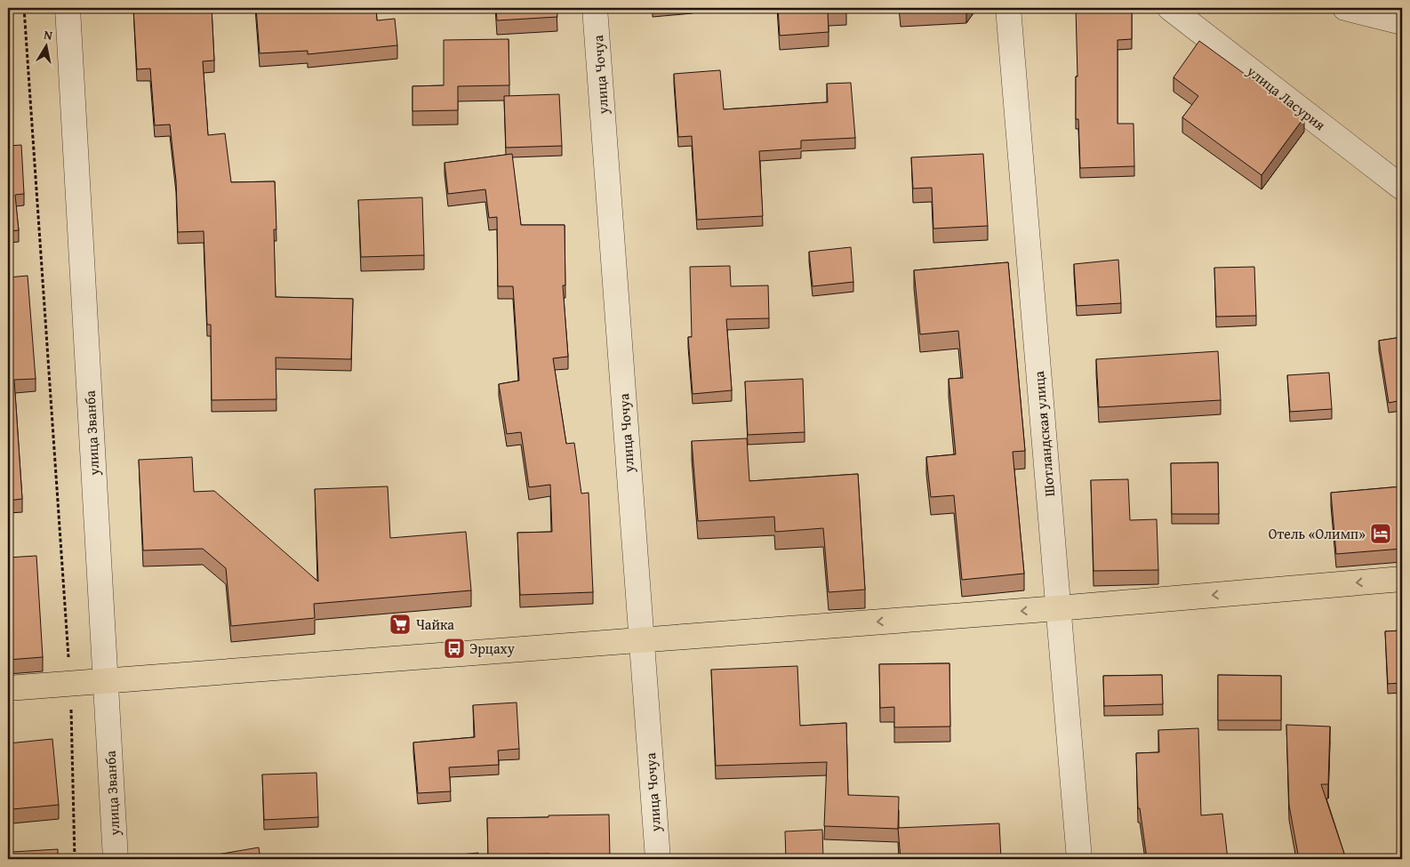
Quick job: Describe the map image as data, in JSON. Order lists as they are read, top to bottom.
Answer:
{
  "streets": {
    "street": [
      "улица Чочуа",
      "улица Ласурия",
      "улица Званба",
      "Шотландская улица"
    ]
  },
  "places": {
    "hotel": ["Отель «Олимп»"],
    "supermarket": ["Чайка"],
    "bus stop": ["Эрцаху"]
  },
  "north": "top"
}
